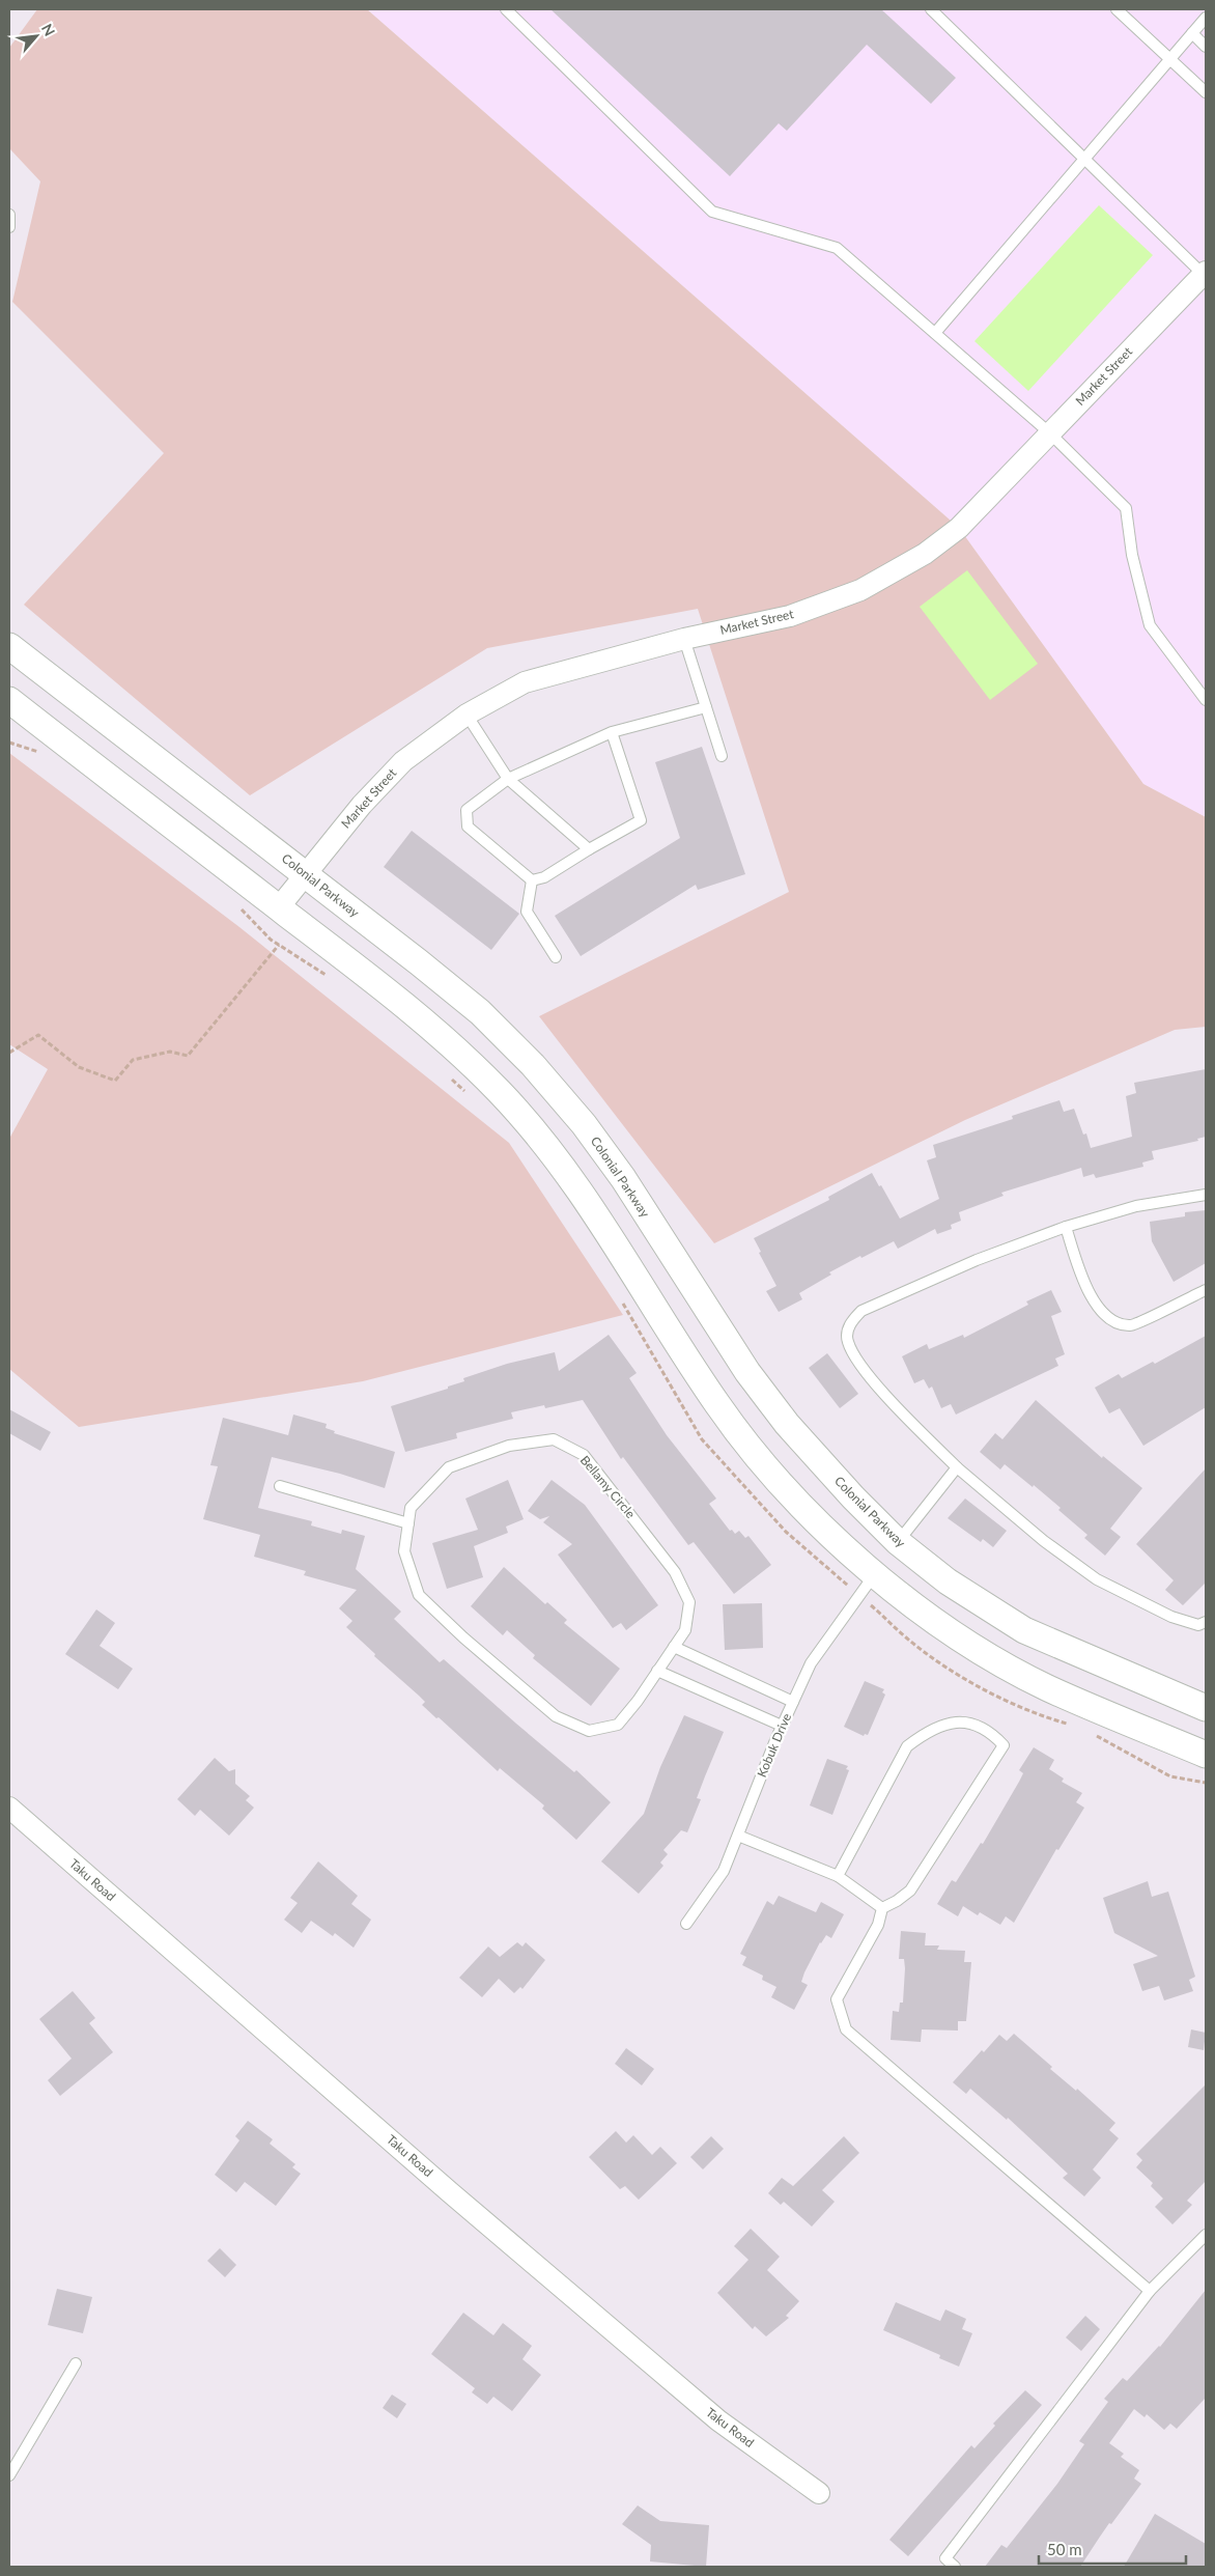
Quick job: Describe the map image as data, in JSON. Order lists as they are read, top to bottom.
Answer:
{
  "streets": {
    "street": ["Market Street", "Colonial Parkway", "Taku Road"],
    "lane": ["Bellamy Circle", "Kobuk Drive"]
  },
  "crossings": [
    ["Market Street", "Colonial Parkway"]
  ],
  "scale_bar": "50 m",
  "north": "top right"
}
